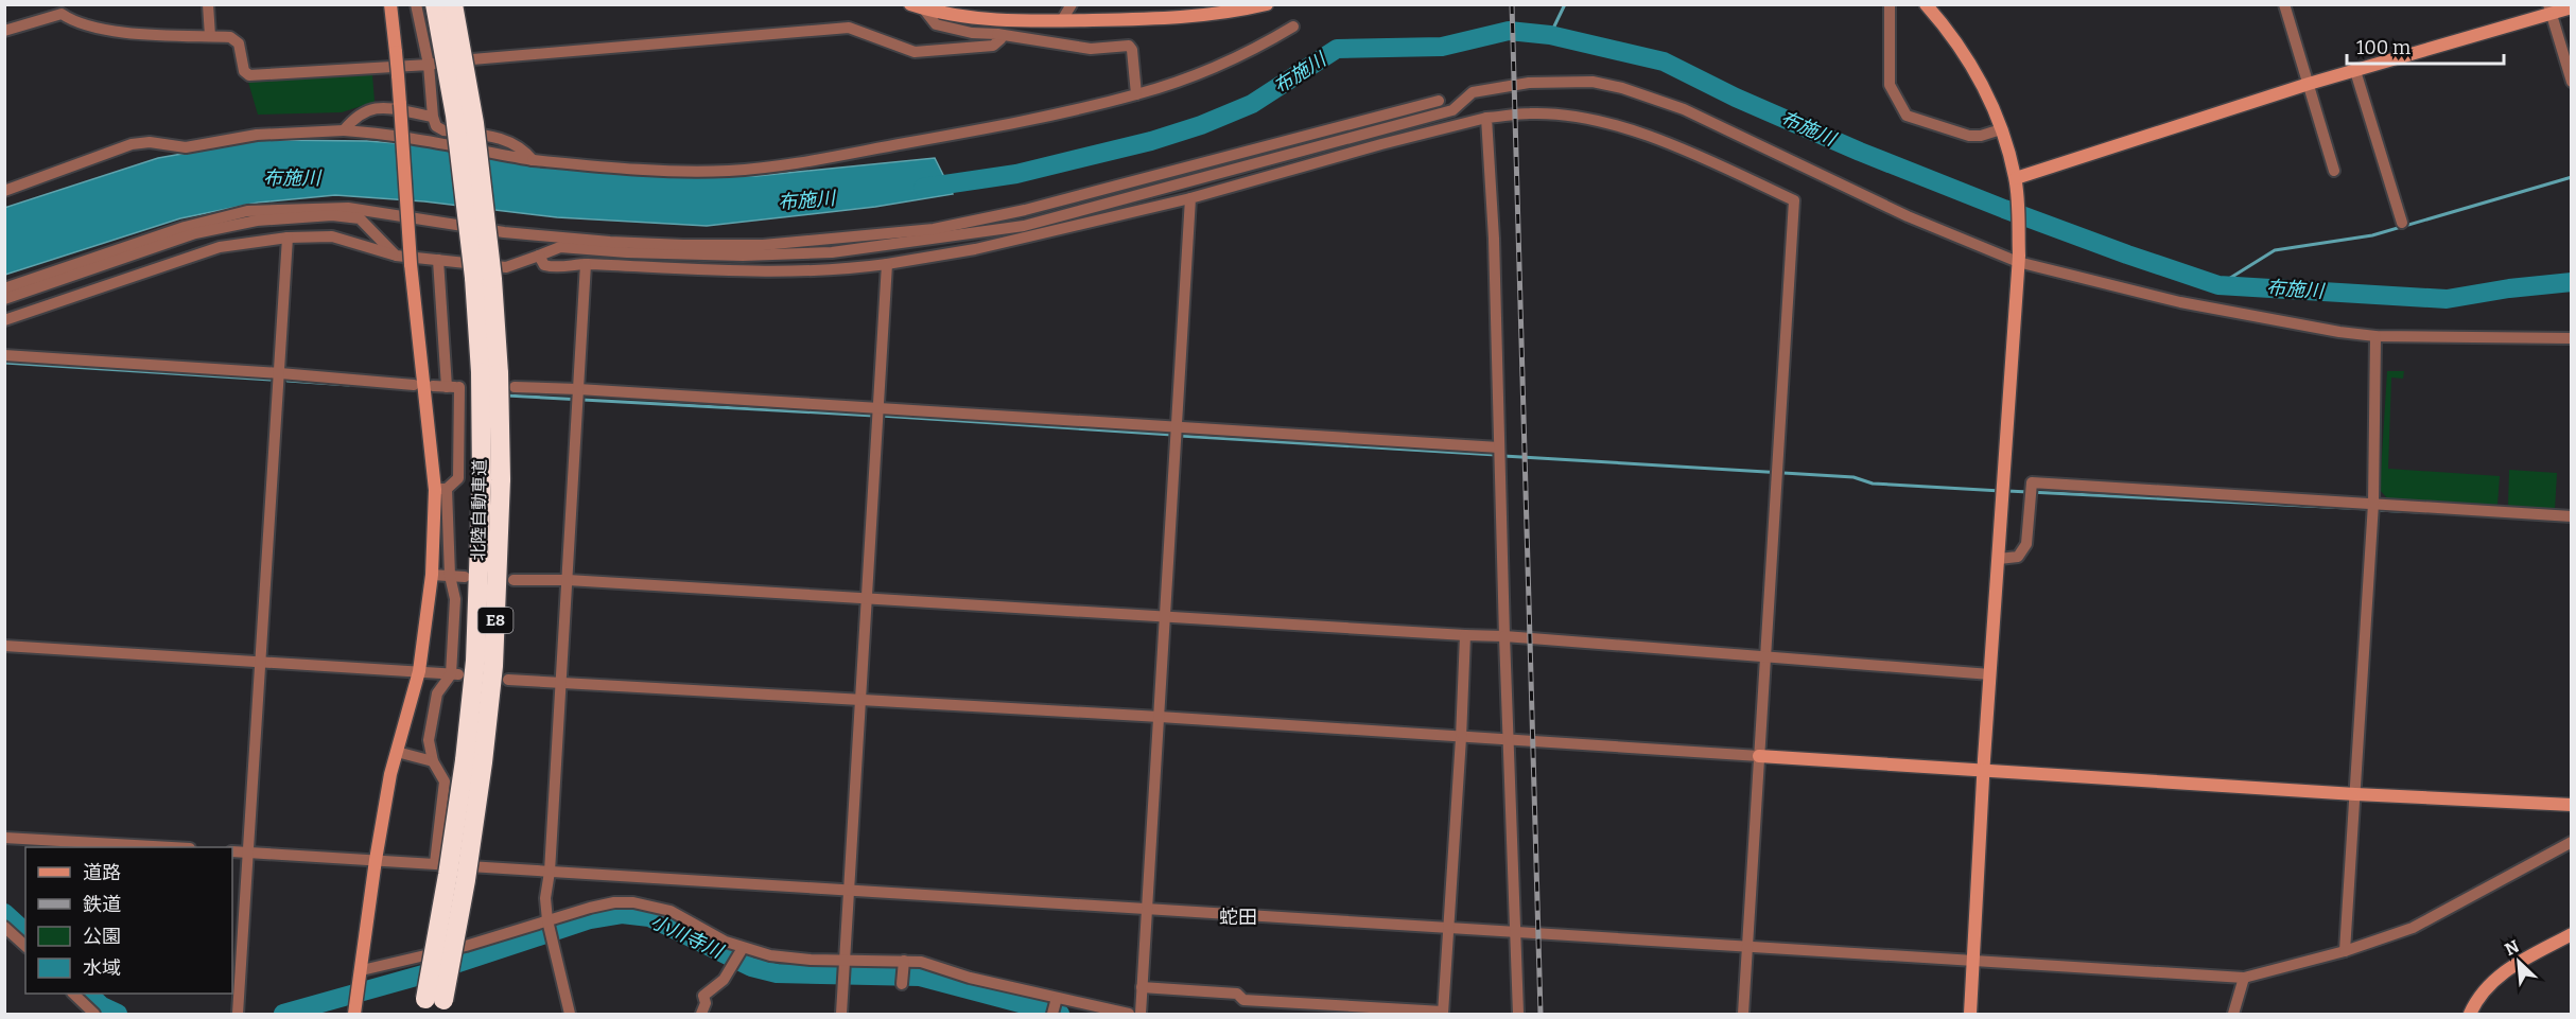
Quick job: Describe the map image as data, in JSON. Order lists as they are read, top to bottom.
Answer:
{
  "streets": {
    "highway": ["北陸自動車道", "E8"]
  },
  "districts": ["蛇田"],
  "water": ["布施川", "小川寺川"],
  "legend": [
    "道路",
    "鉄道",
    "公園",
    "水域"
  ],
  "scale_bar": "100 m",
  "north": "top left"
}
